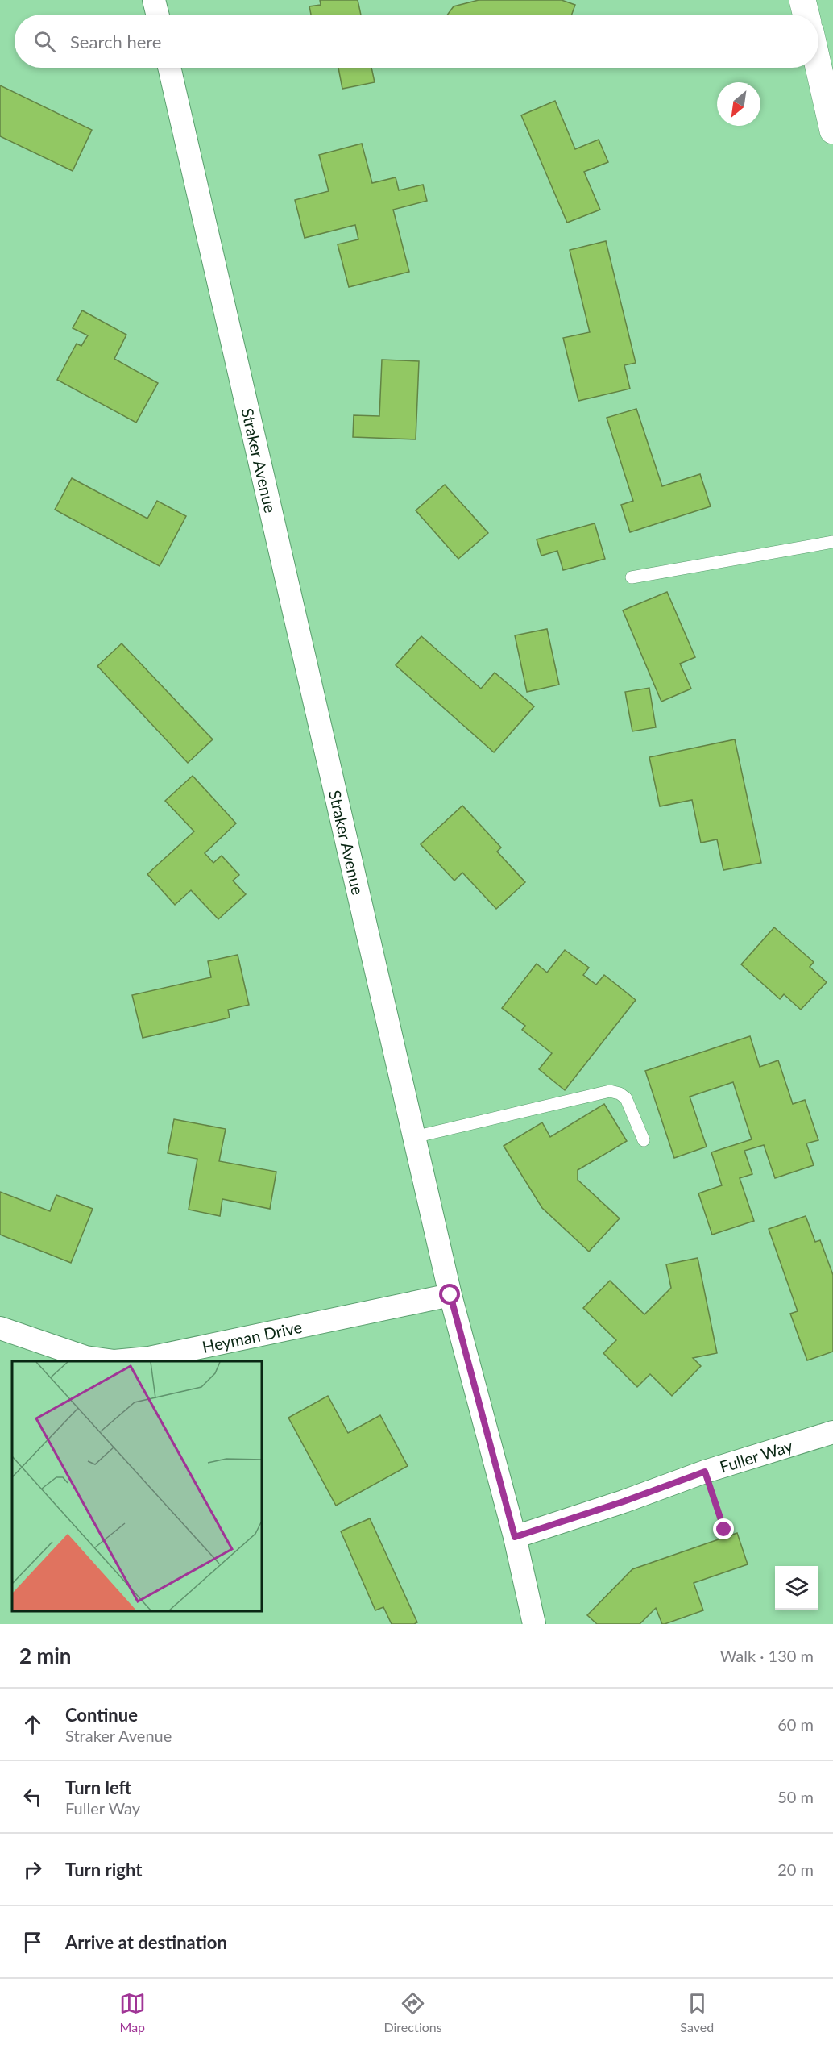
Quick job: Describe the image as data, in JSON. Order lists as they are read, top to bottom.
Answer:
{
  "streets": {
    "street": ["Straker Avenue", "Heyman Drive", "Fuller Way"]
  },
  "crossings": [
    ["Straker Avenue", "Heyman Drive"],
    ["Straker Avenue", "Fuller Way"]
  ],
  "north": "bottom left",
  "page": {
    "search": "Search here",
    "heading": ["2 min", "Walk · 130 m"],
    "list": [
      ["Continue", "Straker Avenue", "60 m"],
      ["Turn left", "Fuller Way", "50 m"],
      ["Turn right", "20 m"],
      "Arrive at destination"
    ],
    "nav": ["Map", "Directions", "Saved"]
  }
}
